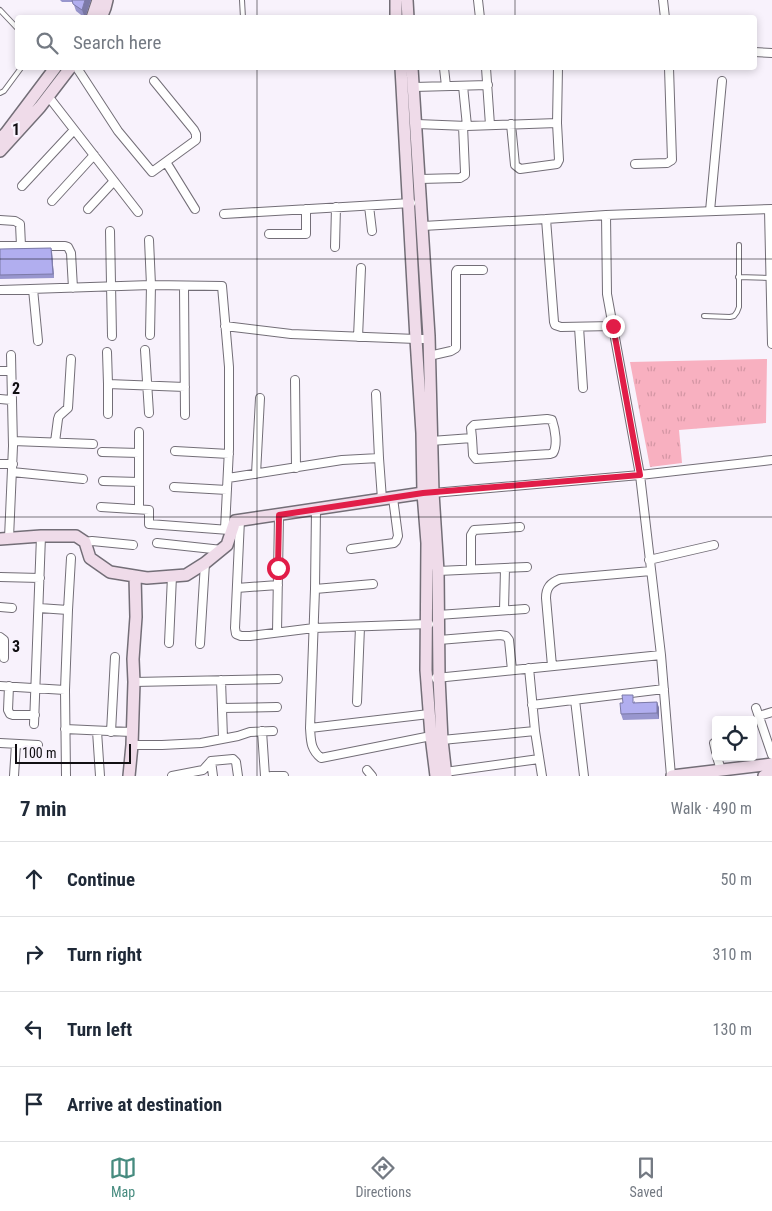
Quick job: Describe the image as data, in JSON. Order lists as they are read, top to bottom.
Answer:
{
  "scale_bar": "100 m",
  "page": {
    "search": "Search here",
    "scale": "100 m",
    "heading": ["7 min", "Walk · 490 m"],
    "list": [
      ["Continue", "50 m"],
      ["Turn right", "310 m"],
      ["Turn left", "130 m"],
      "Arrive at destination"
    ],
    "nav": ["Map", "Directions", "Saved"]
  },
  "grid": {
    "rows": ["1", "2", "3"]
  }
}
